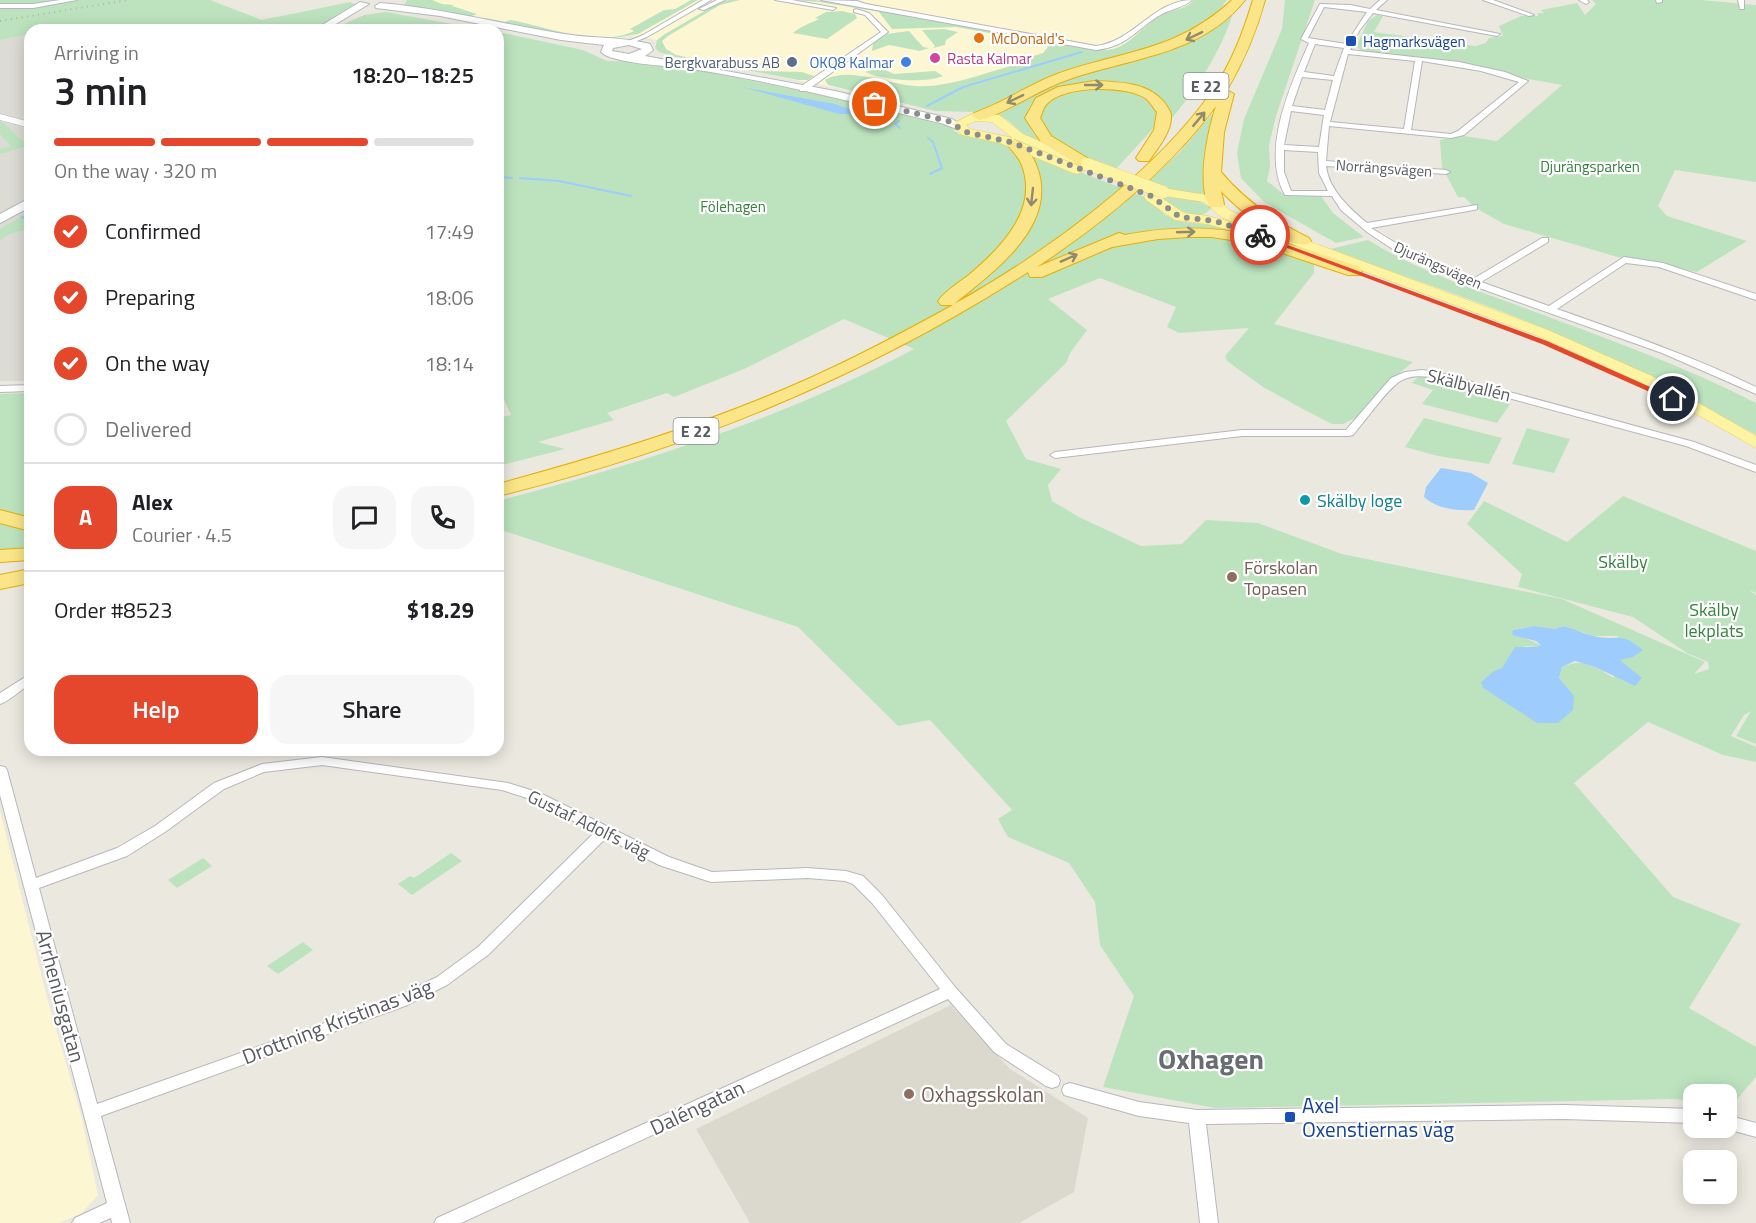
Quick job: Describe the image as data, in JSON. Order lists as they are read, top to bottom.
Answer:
{
  "streets": {
    "highway": ["E 22"],
    "street": [
      "Norrängsvägen",
      "Djurängsvägen",
      "Skälbyallén",
      "Gustaf Adolfs väg",
      "Arrheniusgatan",
      "Drottning Kristinas väg",
      "Daléngatan"
    ]
  },
  "crossings": [
    ["Norrängsvägen", "Djurängsvägen"],
    ["Gustaf Adolfs väg", "Arrheniusgatan"],
    ["Gustaf Adolfs väg", "Drottning Kristinas väg"],
    ["Gustaf Adolfs väg", "Daléngatan"],
    ["Arrheniusgatan", "Drottning Kristinas väg"]
  ],
  "districts": ["Oxhagen"],
  "parks": [
    "Djurängsparken",
    "Fölehagen",
    "Skälby",
    "Skälby lekplats"
  ],
  "places": {
    "other": [
      "McDonald's",
      "Rasta Kalmar",
      "Bergkvarabuss AB",
      "OKQ8 Kalmar",
      "Skälby loge",
      "Förskolan Topasen",
      "Oxhagsskolan"
    ],
    "transit": ["Hagmarksvägen", "Axel Oxenstiernas väg"]
  },
  "page": {
    "heading": ["3 min", "Arriving in", "18:20–18:25"],
    "panel": [
      "Alex",
      "Courier · 4.5",
      "Order #8523",
      "$18.29"
    ],
    "bar": "On the way · 320 m",
    "list": [
      ["Confirmed", "17:49"],
      ["Preparing", "18:06"],
      ["On the way", "18:14"],
      "Delivered"
    ],
    "round": "A",
    "buttons": ["Help", "Share"],
    "map_buttons": ["+", "−"]
  }
}
